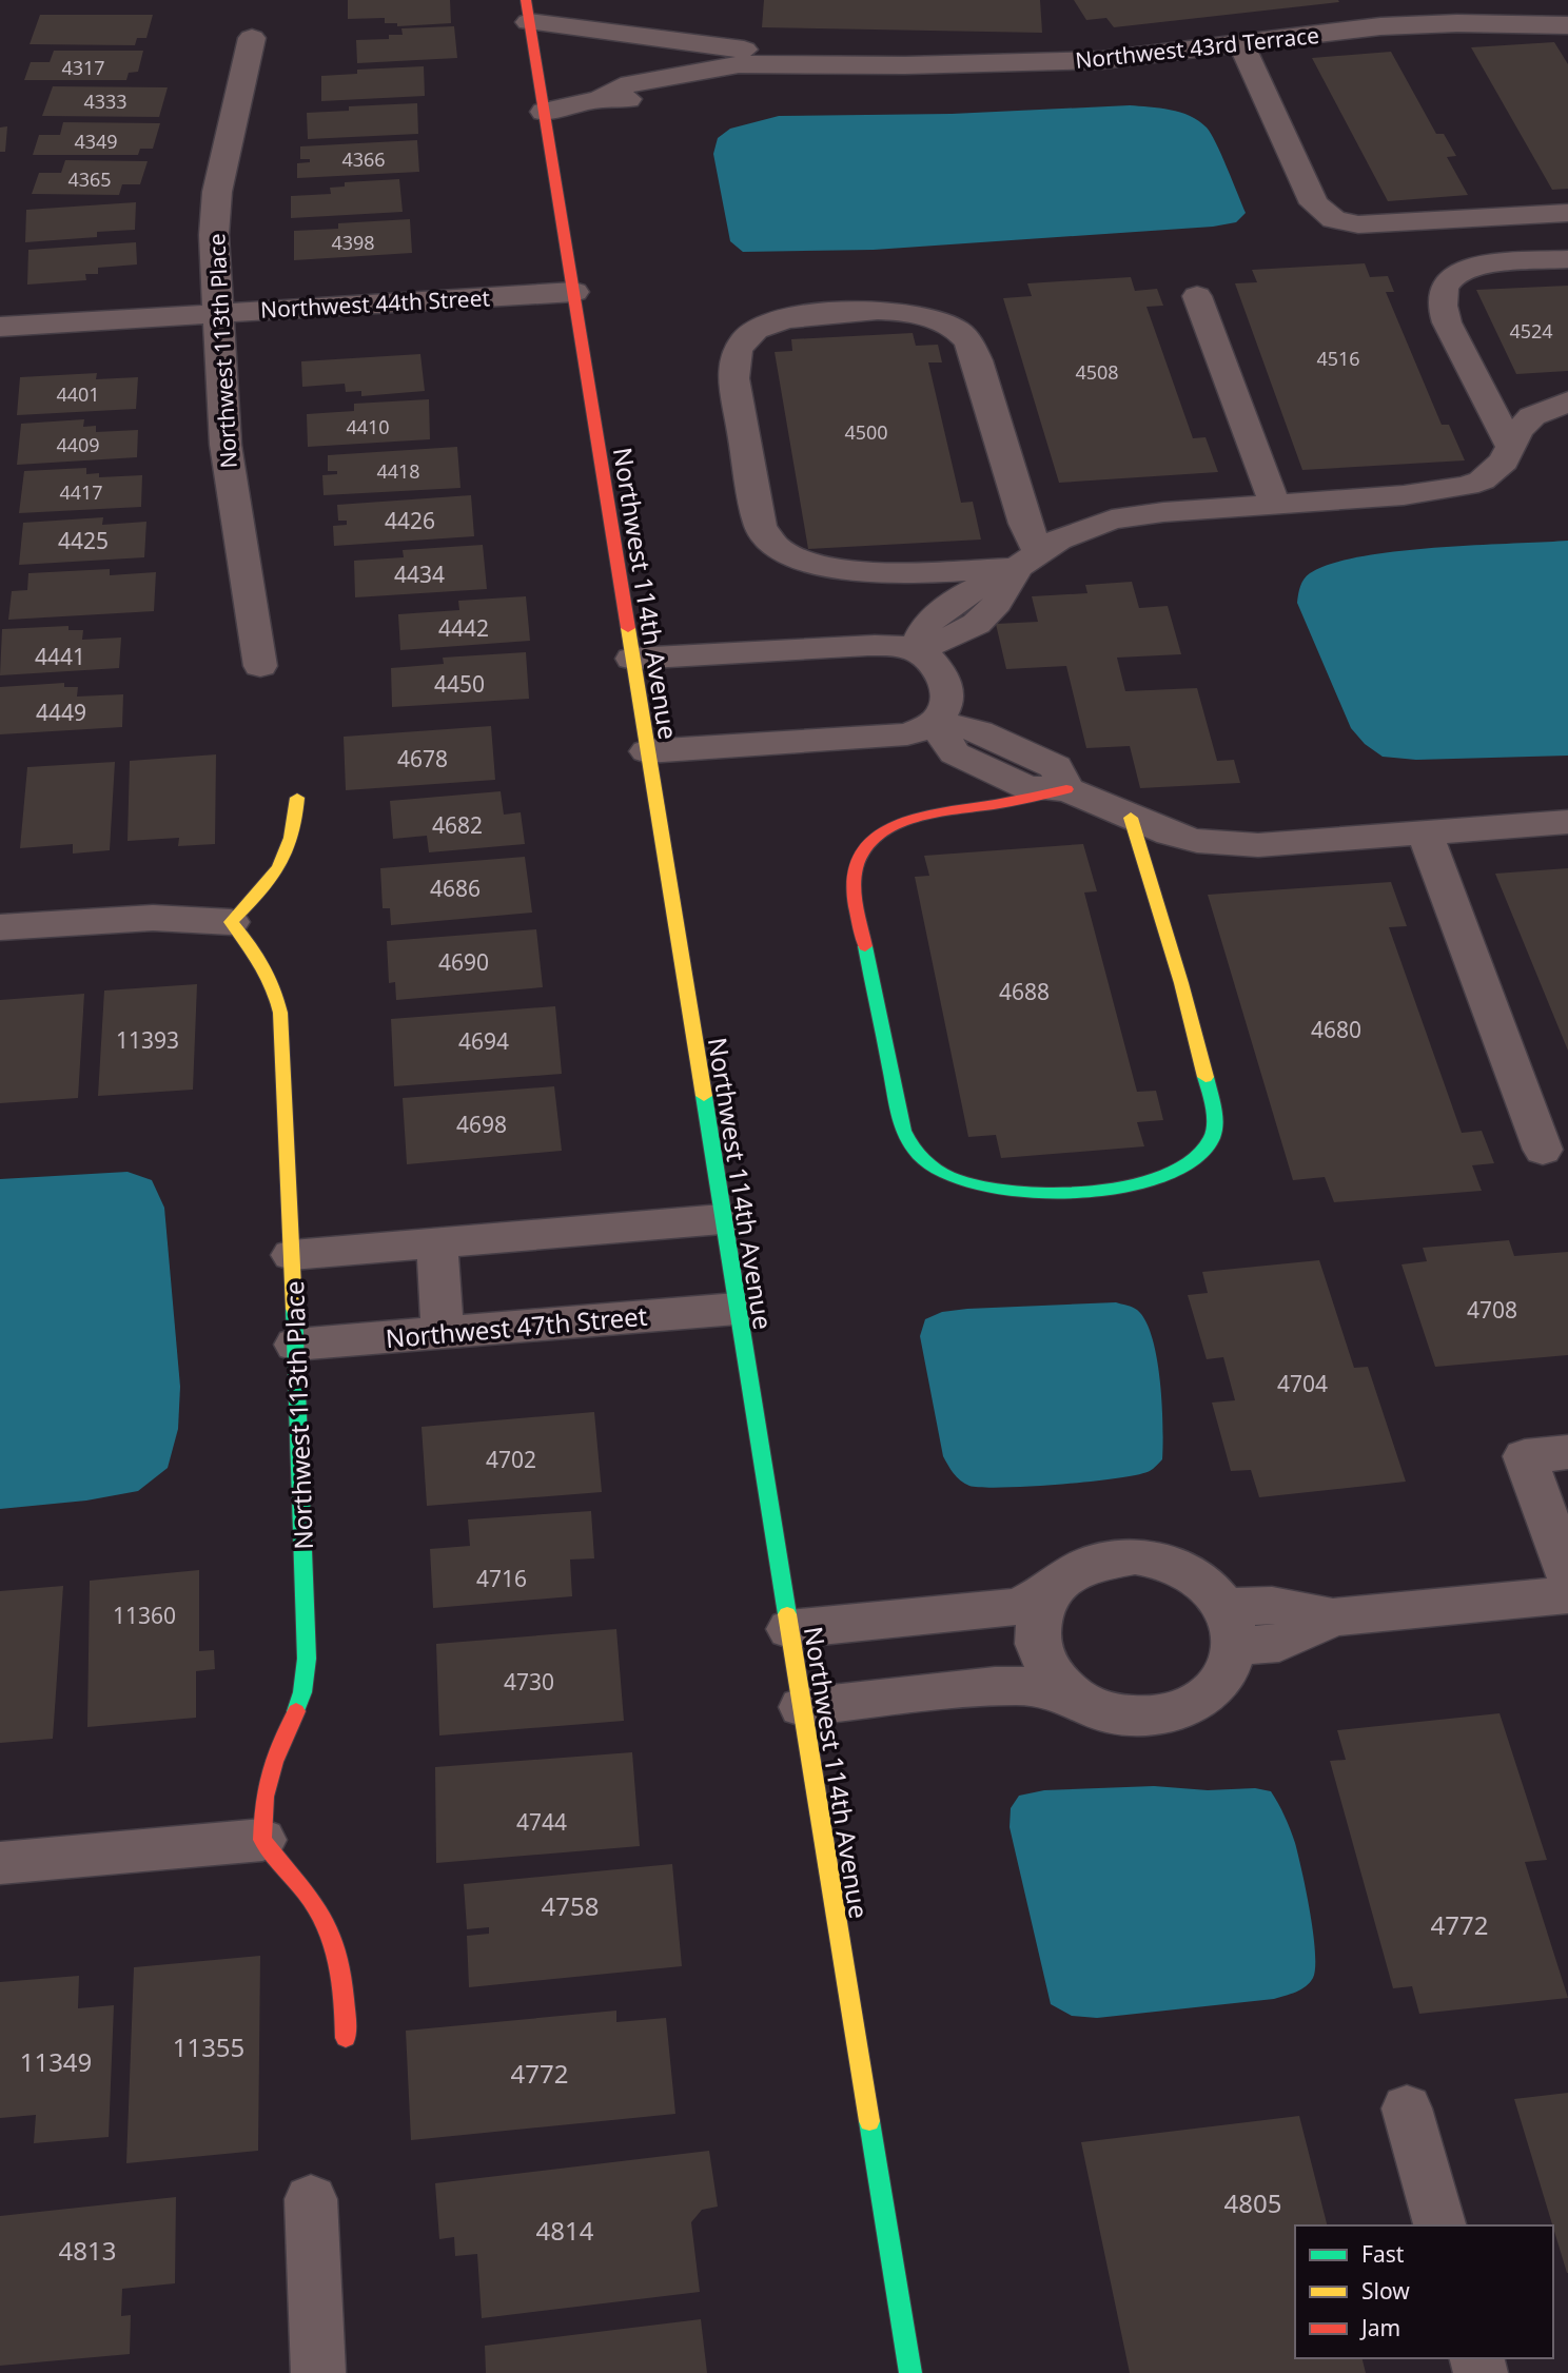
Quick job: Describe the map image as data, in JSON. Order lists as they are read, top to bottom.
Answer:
{
  "streets": {
    "street": [
      "Northwest 43rd Terrace",
      "Northwest 44th Street",
      "Northwest 113th Place",
      "Northwest 114th Avenue",
      "Northwest 47th Street"
    ]
  },
  "crossings": [
    ["Northwest 43rd Terrace", "Northwest 114th Avenue"],
    ["Northwest 44th Street", "Northwest 113th Place"],
    ["Northwest 44th Street", "Northwest 114th Avenue"],
    ["Northwest 113th Place", "Northwest 47th Street"],
    ["Northwest 114th Avenue", "Northwest 47th Street"]
  ],
  "house_numbers": [
    "4317",
    "4333",
    "4349",
    "4366",
    "4365",
    "4398",
    "4524",
    "4516",
    "4508",
    "4401",
    "4410",
    "4500",
    "4409",
    "4418",
    "4417",
    "4426",
    "4425",
    "4434",
    "4442",
    "4441",
    "4450",
    "4449",
    "4678",
    "4682",
    "4686",
    "4690",
    "4688",
    "4680",
    "11393",
    "4694",
    "4698",
    "4708",
    "4704",
    "4702",
    "4716",
    "11360",
    "4730",
    "4744",
    "4758",
    "4772",
    "11355",
    "11349",
    "4772",
    "4805",
    "4814",
    "4813"
  ],
  "legend": ["Fast", "Slow", "Jam"]
}
